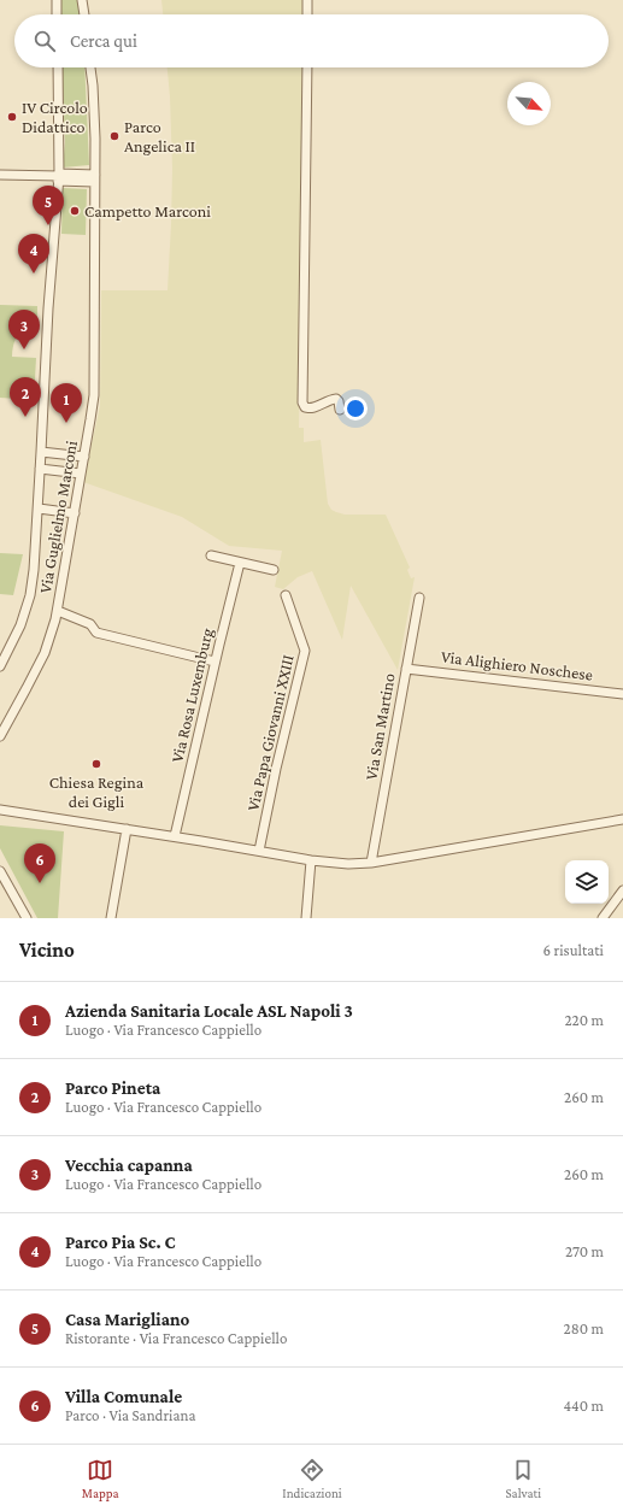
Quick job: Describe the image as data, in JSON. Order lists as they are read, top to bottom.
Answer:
{
  "streets": {
    "street": [
      "Via Guglielmo Marconi",
      "Via Alighiero Noschese",
      "Via Rosa Luxemburg",
      "Via San Martino",
      "Via Papa Giovanni XXIII"
    ]
  },
  "crossings": [
    ["Via Alighiero Noschese", "Via San Martino"]
  ],
  "places": [
    "IV Circolo Didattico",
    "Parco Angelica II",
    "Campetto Marconi",
    "Chiesa Regina dei Gigli"
  ],
  "north": "bottom right",
  "page": {
    "search": "Cerca qui",
    "pins": [
      "5",
      "4",
      "3",
      "2",
      "1",
      "6"
    ],
    "heading": ["Vicino", "6 risultati"],
    "list": [
      {
        "mark": "1",
        "name": "Azienda Sanitaria Locale ASL Napoli 3",
        "note": "Luogo · Via Francesco Cappiello",
        "value": "220 m"
      },
      {
        "mark": "2",
        "name": "Parco Pineta",
        "note": "Luogo · Via Francesco Cappiello",
        "value": "260 m"
      },
      {
        "mark": "3",
        "name": "Vecchia capanna",
        "note": "Luogo · Via Francesco Cappiello",
        "value": "260 m"
      },
      {
        "mark": "4",
        "name": "Parco Pia Sc. C",
        "note": "Luogo · Via Francesco Cappiello",
        "value": "270 m"
      },
      {
        "mark": "5",
        "name": "Casa Marigliano",
        "note": "Ristorante · Via Francesco Cappiello",
        "value": "280 m"
      },
      {
        "mark": "6",
        "name": "Villa Comunale",
        "note": "Parco · Via Sandriana",
        "value": "440 m"
      }
    ],
    "nav": ["Mappa", "Indicazioni", "Salvati"]
  }
}
